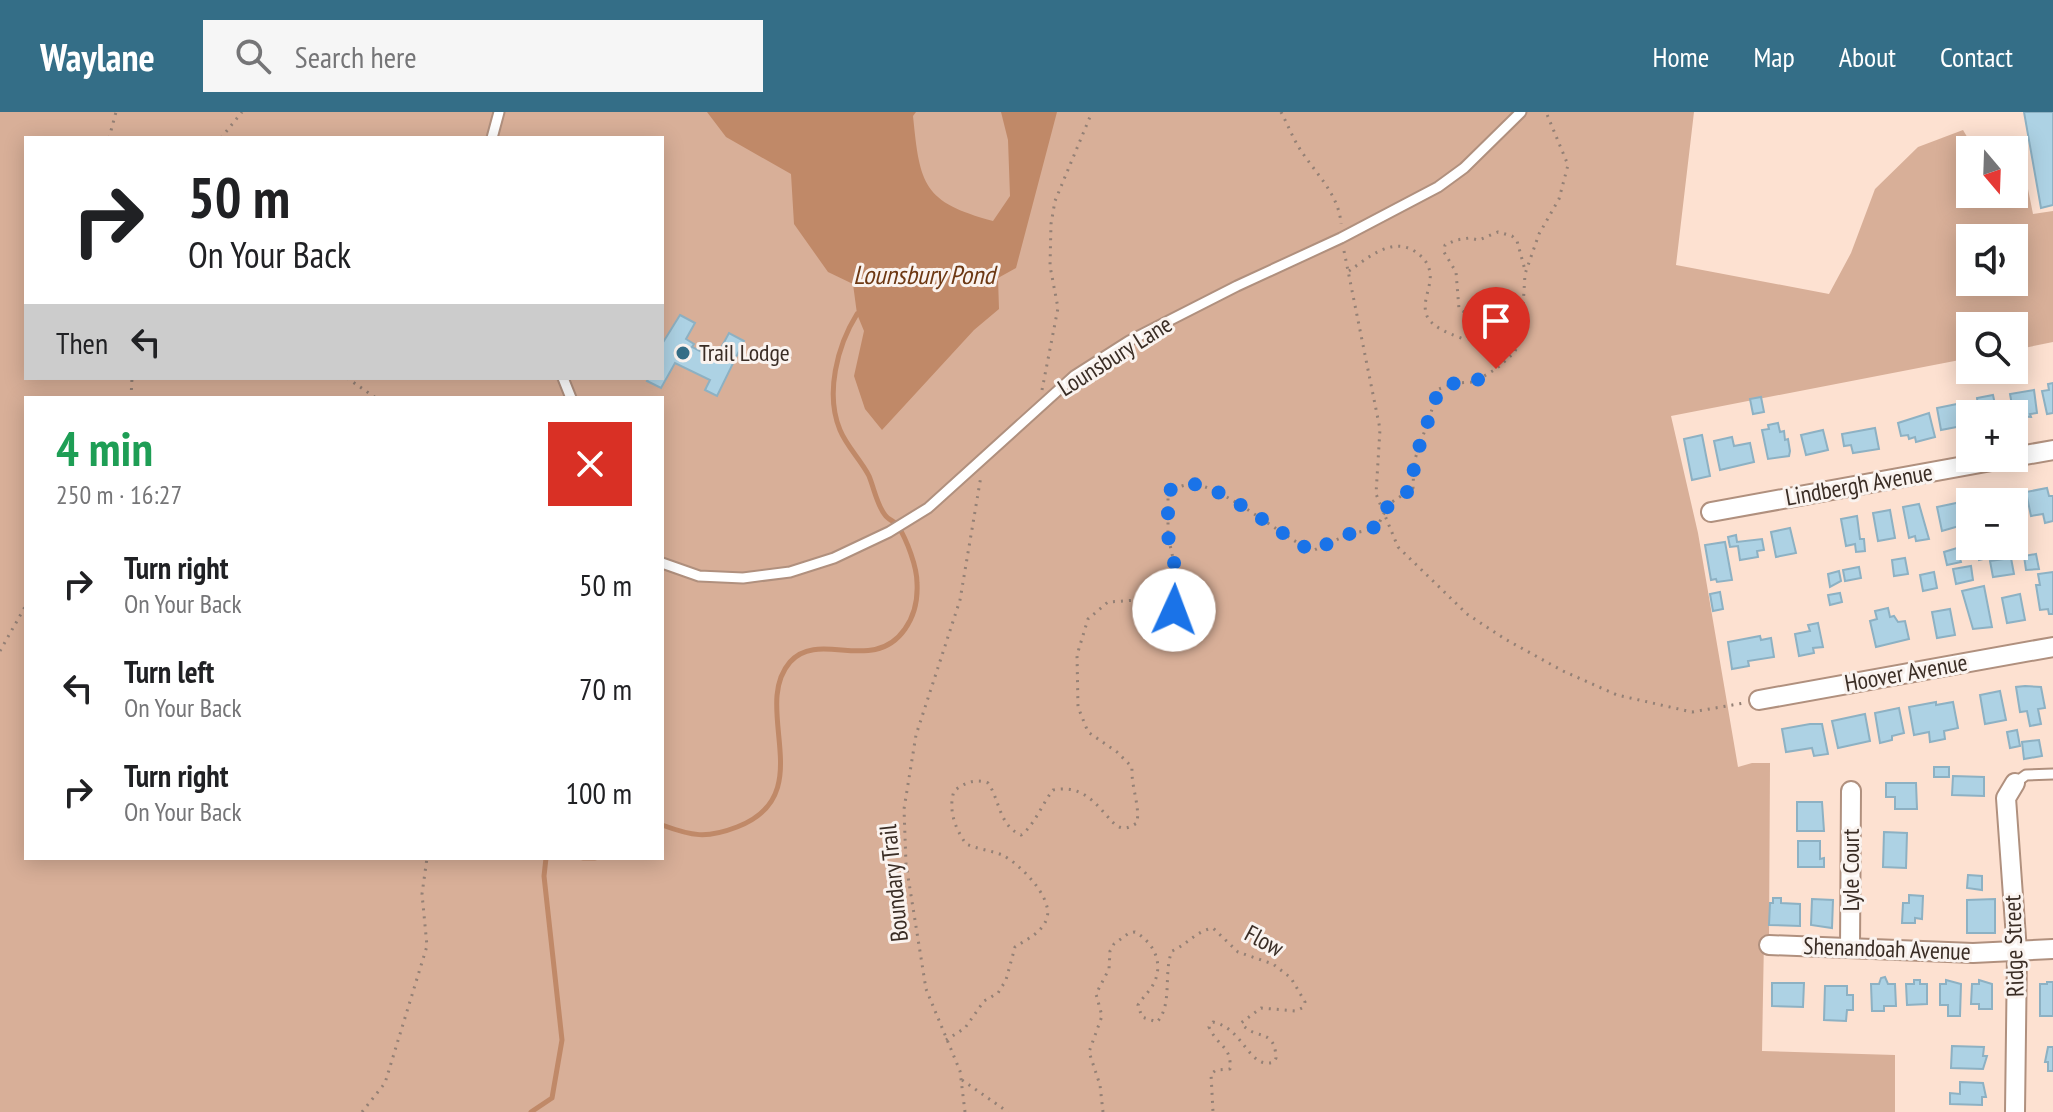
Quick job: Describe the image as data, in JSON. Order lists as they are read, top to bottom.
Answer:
{
  "streets": {
    "street": [
      "Lindbergh Avenue",
      "Hoover Avenue",
      "Lyle Court",
      "Ridge Street",
      "Shenandoah Avenue"
    ],
    "lane": ["Lounsbury Lane"],
    "path": ["Boundary Trail", "Flow"]
  },
  "crossings": [
    ["Lounsbury Lane", "Boundary Trail"],
    ["Lyle Court", "Shenandoah Avenue"],
    ["Ridge Street", "Shenandoah Avenue"]
  ],
  "water": ["Lounsbury Pond"],
  "places": ["Trail Lodge"],
  "north": "bottom",
  "page": {
    "header": "Waylane",
    "search": "Search here",
    "nav": [
      "Home",
      "Map",
      "About",
      "Contact"
    ],
    "map_buttons": ["+", "−"],
    "turn": ["50 m", "On Your Back"],
    "then": "Then",
    "heading": ["4 min", "250 m · 16:27"],
    "list": [
      {
        "name": "Turn right",
        "note": "On Your Back",
        "value": "50 m"
      },
      {
        "name": "Turn left",
        "note": "On Your Back",
        "value": "70 m"
      },
      {
        "name": "Turn right",
        "note": "On Your Back",
        "value": "100 m"
      }
    ]
  }
}
